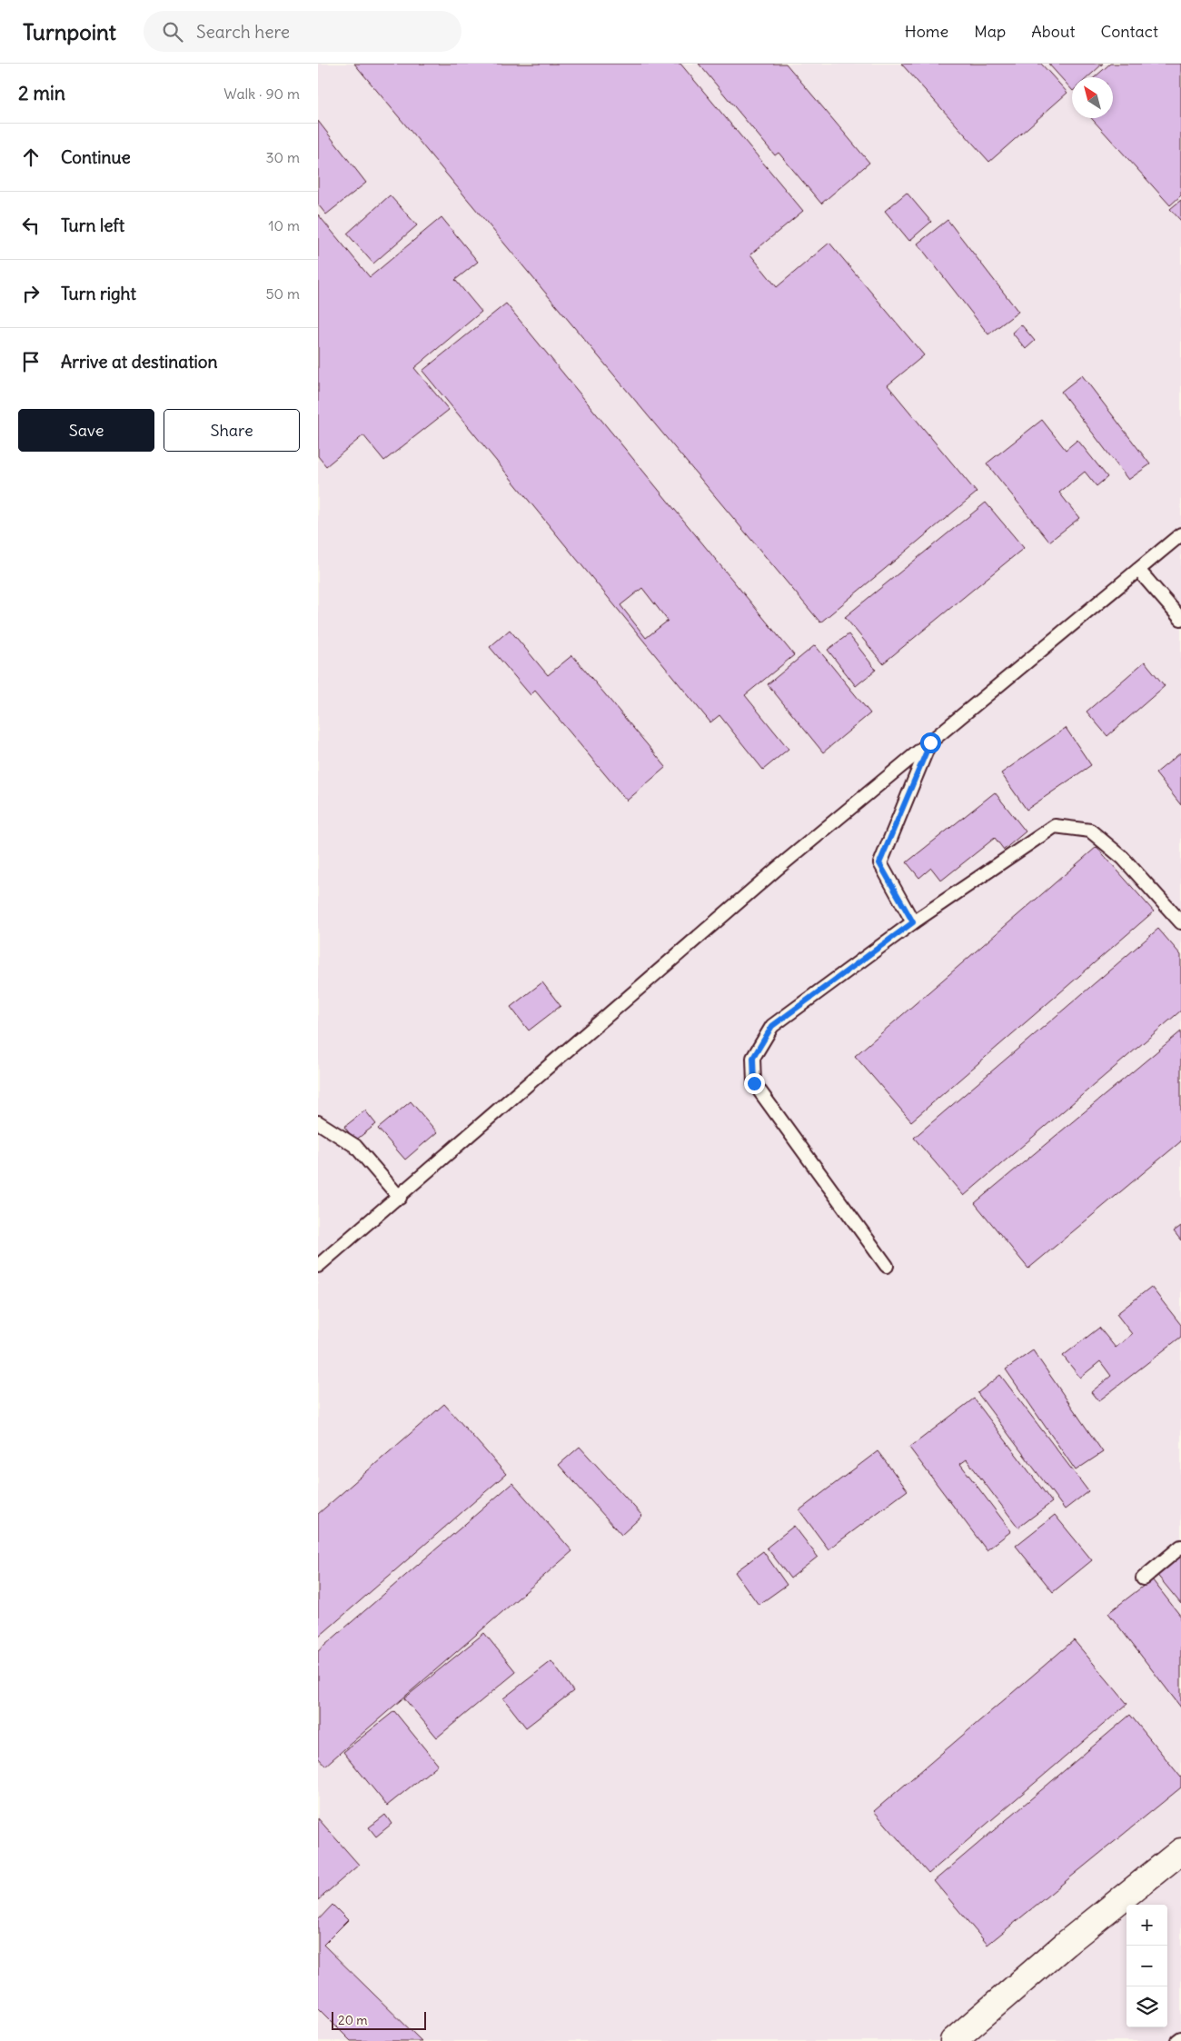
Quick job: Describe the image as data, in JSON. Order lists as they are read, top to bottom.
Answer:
{
  "scale_bar": "20 m",
  "north": "top left",
  "page": {
    "header": "Turnpoint",
    "search": "Search here",
    "nav": [
      "Home",
      "Map",
      "About",
      "Contact"
    ],
    "heading": ["2 min", "Walk · 90 m"],
    "list": [
      ["Continue", "30 m"],
      ["Turn left", "10 m"],
      ["Turn right", "50 m"],
      "Arrive at destination"
    ],
    "buttons": ["Save", "Share"],
    "map_buttons": ["+", "−"],
    "scale": "20 m"
  }
}
